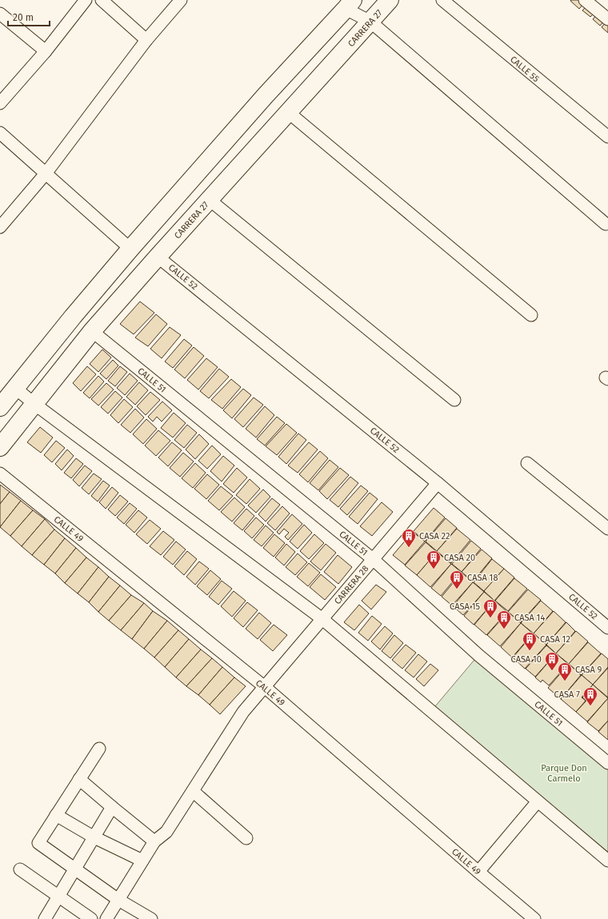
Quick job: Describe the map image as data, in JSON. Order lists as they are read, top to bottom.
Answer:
{
  "streets": {
    "street": [
      "CARRERA 27",
      "CALLE 55",
      "CALLE 52",
      "CALLE 51",
      "CALLE 49",
      "CARRERA 28"
    ]
  },
  "crossings": [
    ["CARRERA 27", "CALLE 52"],
    ["CARRERA 27", "CALLE 51"],
    ["CALLE 52", "CARRERA 28"],
    ["CALLE 51", "CARRERA 28"],
    ["CALLE 49", "CARRERA 28"]
  ],
  "parks": ["Parque Don Carmelo"],
  "places": {
    "building": [
      "CASA 22",
      "CASA 20",
      "CASA 18",
      "CASA 15",
      "CASA 14",
      "CASA 12",
      "CASA 10",
      "CASA 9",
      "CASA 7"
    ]
  },
  "scale_bar": "20 m"
}
